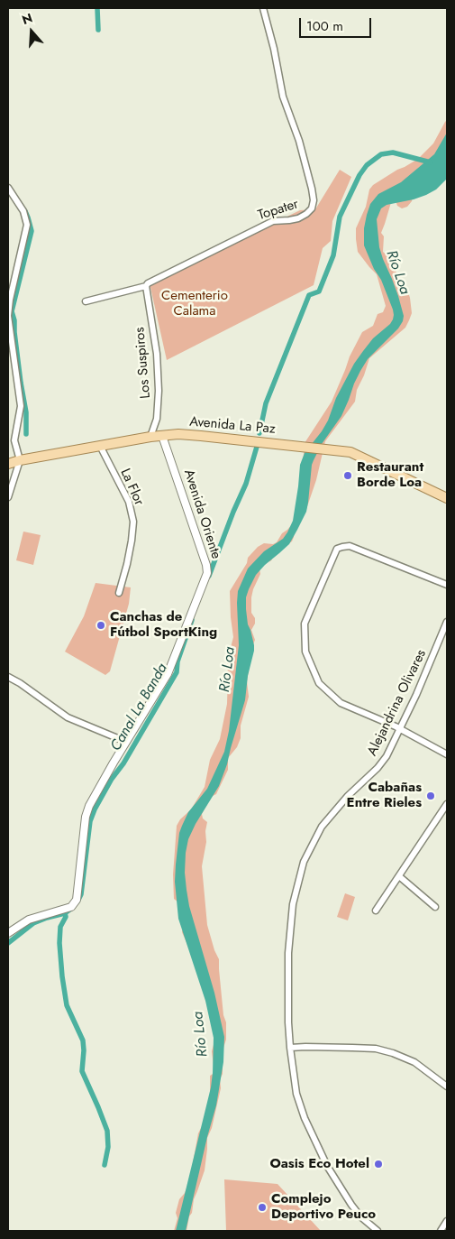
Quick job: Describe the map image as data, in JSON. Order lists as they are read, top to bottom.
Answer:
{
  "streets": {
    "main road": ["Avenida La Paz"],
    "street": [
      "Topater",
      "Los Suspiros",
      "La Flor",
      "Avenida Oriente",
      "Alejandrina Olivares"
    ]
  },
  "crossings": [
    ["Topater", "Los Suspiros"],
    ["Los Suspiros", "Avenida La Paz"],
    ["Avenida La Paz", "La Flor"],
    ["Avenida La Paz", "Avenida Oriente"]
  ],
  "water": ["Río Loa", "Canal La Banda"],
  "parks": ["Cementerio Calama"],
  "places": [
    "Restaurant Borde Loa",
    "Canchas de Fútbol SportKing",
    "Cabañas Entre Rieles",
    "Oasis Eco Hotel",
    "Complejo Deportivo Peuco"
  ],
  "scale_bar": "100 m",
  "north": "top"
}
